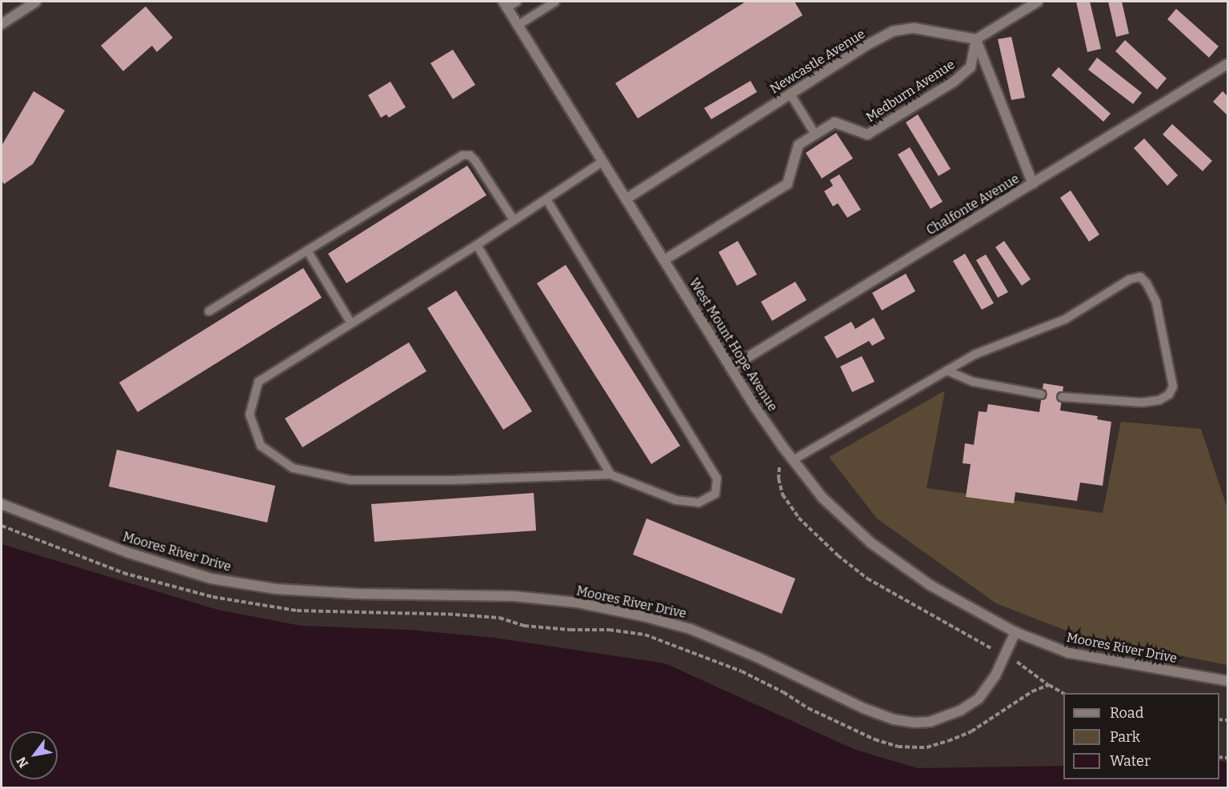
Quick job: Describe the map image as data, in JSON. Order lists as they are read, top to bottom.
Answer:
{
  "streets": {
    "street": [
      "Newcastle Avenue",
      "Medburn Avenue",
      "Chalfonte Avenue",
      "West Mount Hope Avenue",
      "Moores River Drive"
    ]
  },
  "crossings": [
    ["Newcastle Avenue", "Medburn Avenue"],
    ["Newcastle Avenue", "West Mount Hope Avenue"],
    ["Medburn Avenue", "West Mount Hope Avenue"],
    ["Chalfonte Avenue", "West Mount Hope Avenue"],
    ["West Mount Hope Avenue", "Moores River Drive"]
  ],
  "legend": ["Road", "Park", "Water"],
  "north": "bottom left"
}
